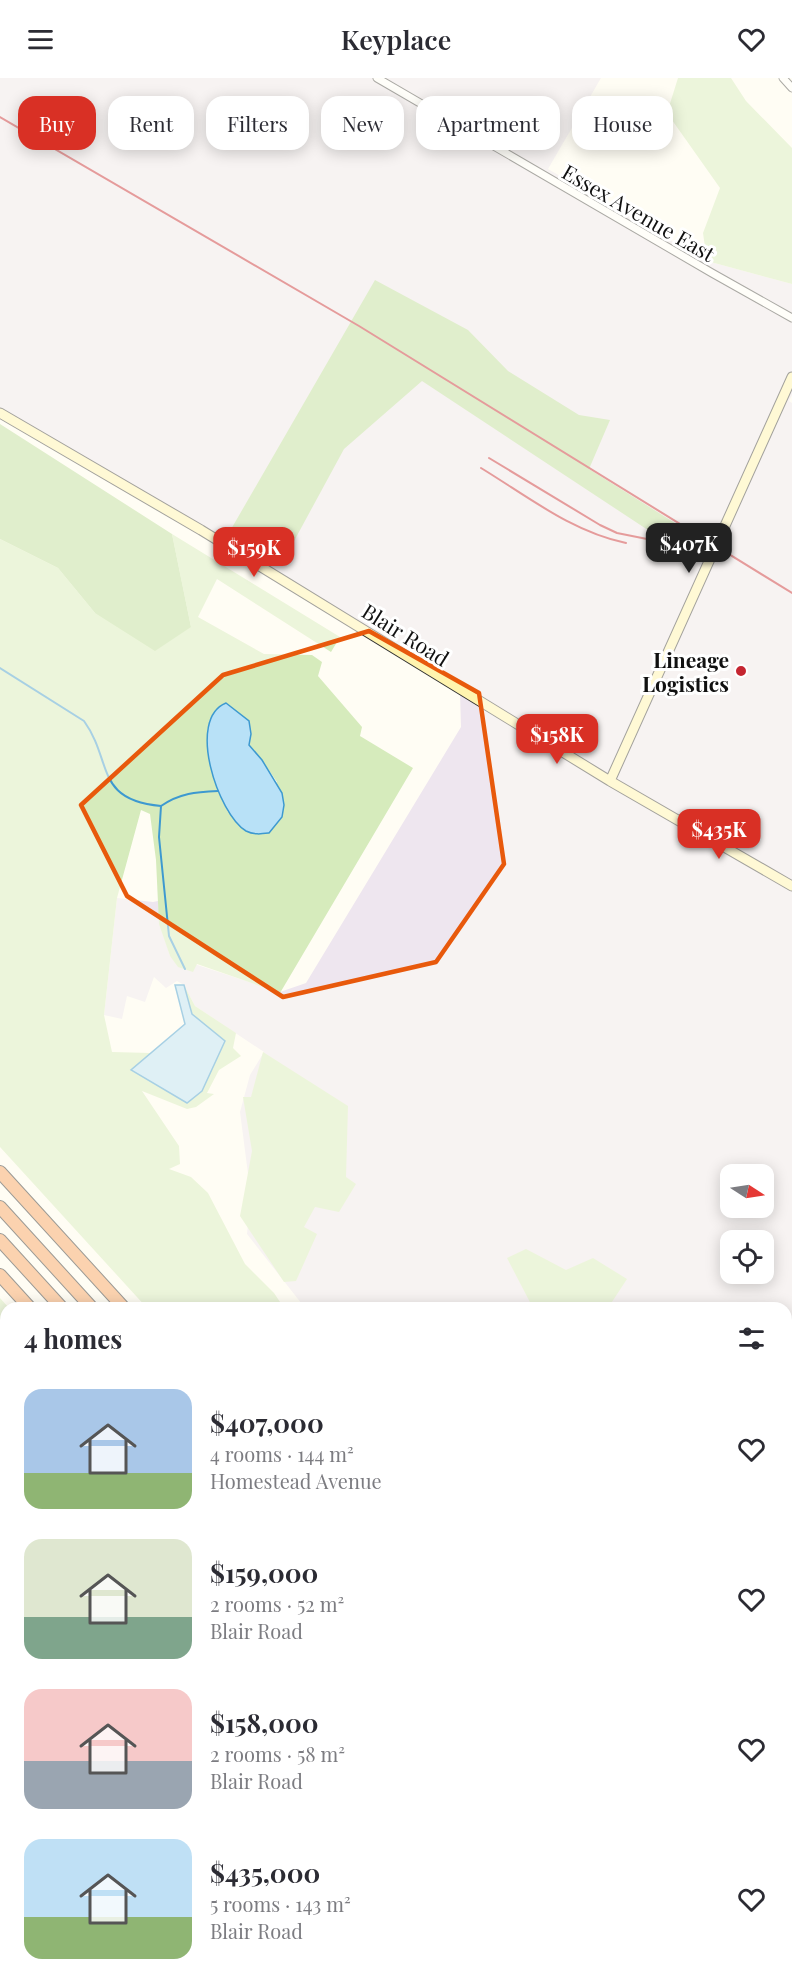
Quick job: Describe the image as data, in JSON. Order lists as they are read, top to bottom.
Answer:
{
  "streets": {
    "street": ["Essex Avenue East", "Blair Road"]
  },
  "places": ["Lineage Logistics"],
  "north": "right",
  "page": {
    "header": "Keyplace",
    "chip": [
      "Buy",
      "Rent",
      "Filters",
      "New",
      "Apartment",
      "House"
    ],
    "price": [
      "$407K",
      "$159K",
      "$158K",
      "$435K"
    ],
    "heading": "4 homes",
    "list": [
      {
        "name": "$407,000",
        "note": "4 rooms · 144 m² · Homestead Avenue"
      },
      {
        "name": "$159,000",
        "note": "2 rooms · 52 m² · Blair Road"
      },
      {
        "name": "$158,000",
        "note": "2 rooms · 58 m² · Blair Road"
      },
      {
        "name": "$435,000",
        "note": "5 rooms · 143 m² · Blair Road"
      }
    ]
  }
}
